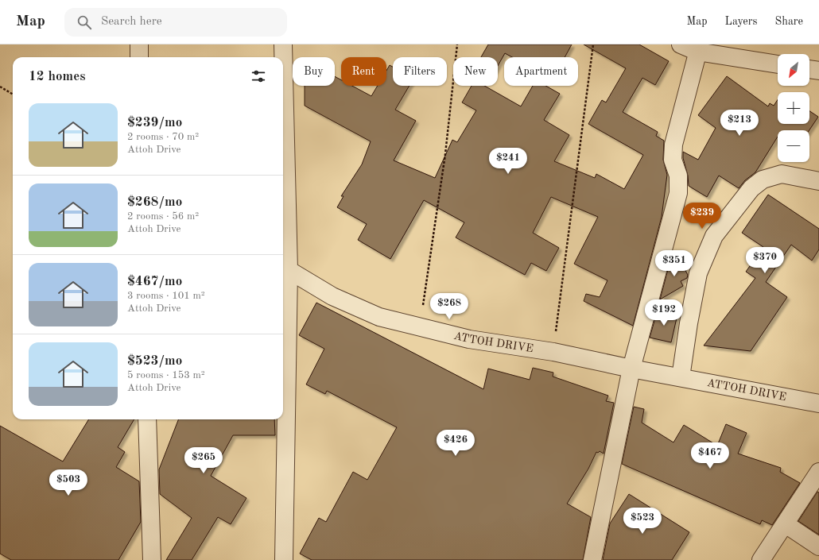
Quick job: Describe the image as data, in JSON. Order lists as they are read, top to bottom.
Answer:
{
  "streets": {
    "street": ["ATTOH DRIVE"]
  },
  "north": "bottom left",
  "page": {
    "header": "Map",
    "search": "Search here",
    "nav": ["Map", "Layers", "Share"],
    "map_buttons": ["+", "−"],
    "chip": [
      "Buy",
      "Rent",
      "Filters",
      "New",
      "Apartment"
    ],
    "heading": "12 homes",
    "list": [
      {
        "name": "$239/mo",
        "note": "2 rooms · 70 m² · Attoh Drive"
      },
      {
        "name": "$268/mo",
        "note": "2 rooms · 56 m² · Attoh Drive"
      },
      {
        "name": "$467/mo",
        "note": "3 rooms · 101 m² · Attoh Drive"
      },
      {
        "name": "$523/mo",
        "note": "5 rooms · 153 m² · Attoh Drive"
      }
    ],
    "price": [
      "$213",
      "$241",
      "$239",
      "$370",
      "$351",
      "$268",
      "$192",
      "$426",
      "$467",
      "$265",
      "$503",
      "$523"
    ]
  }
}
